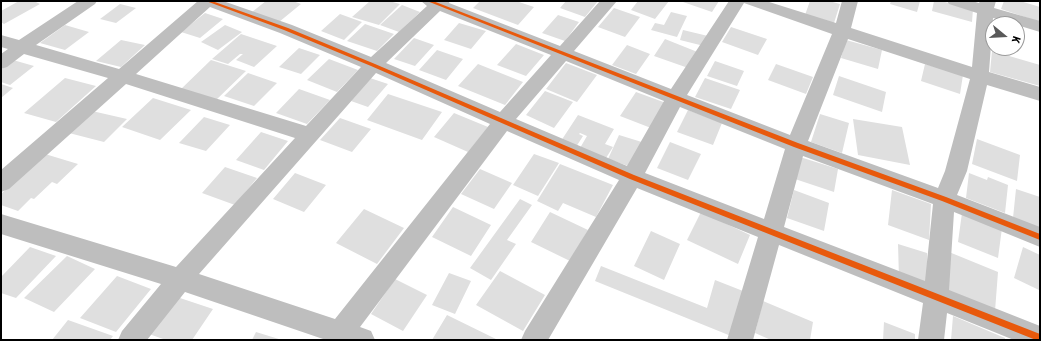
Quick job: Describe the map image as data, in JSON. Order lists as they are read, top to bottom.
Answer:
{
  "north": "right"
}
